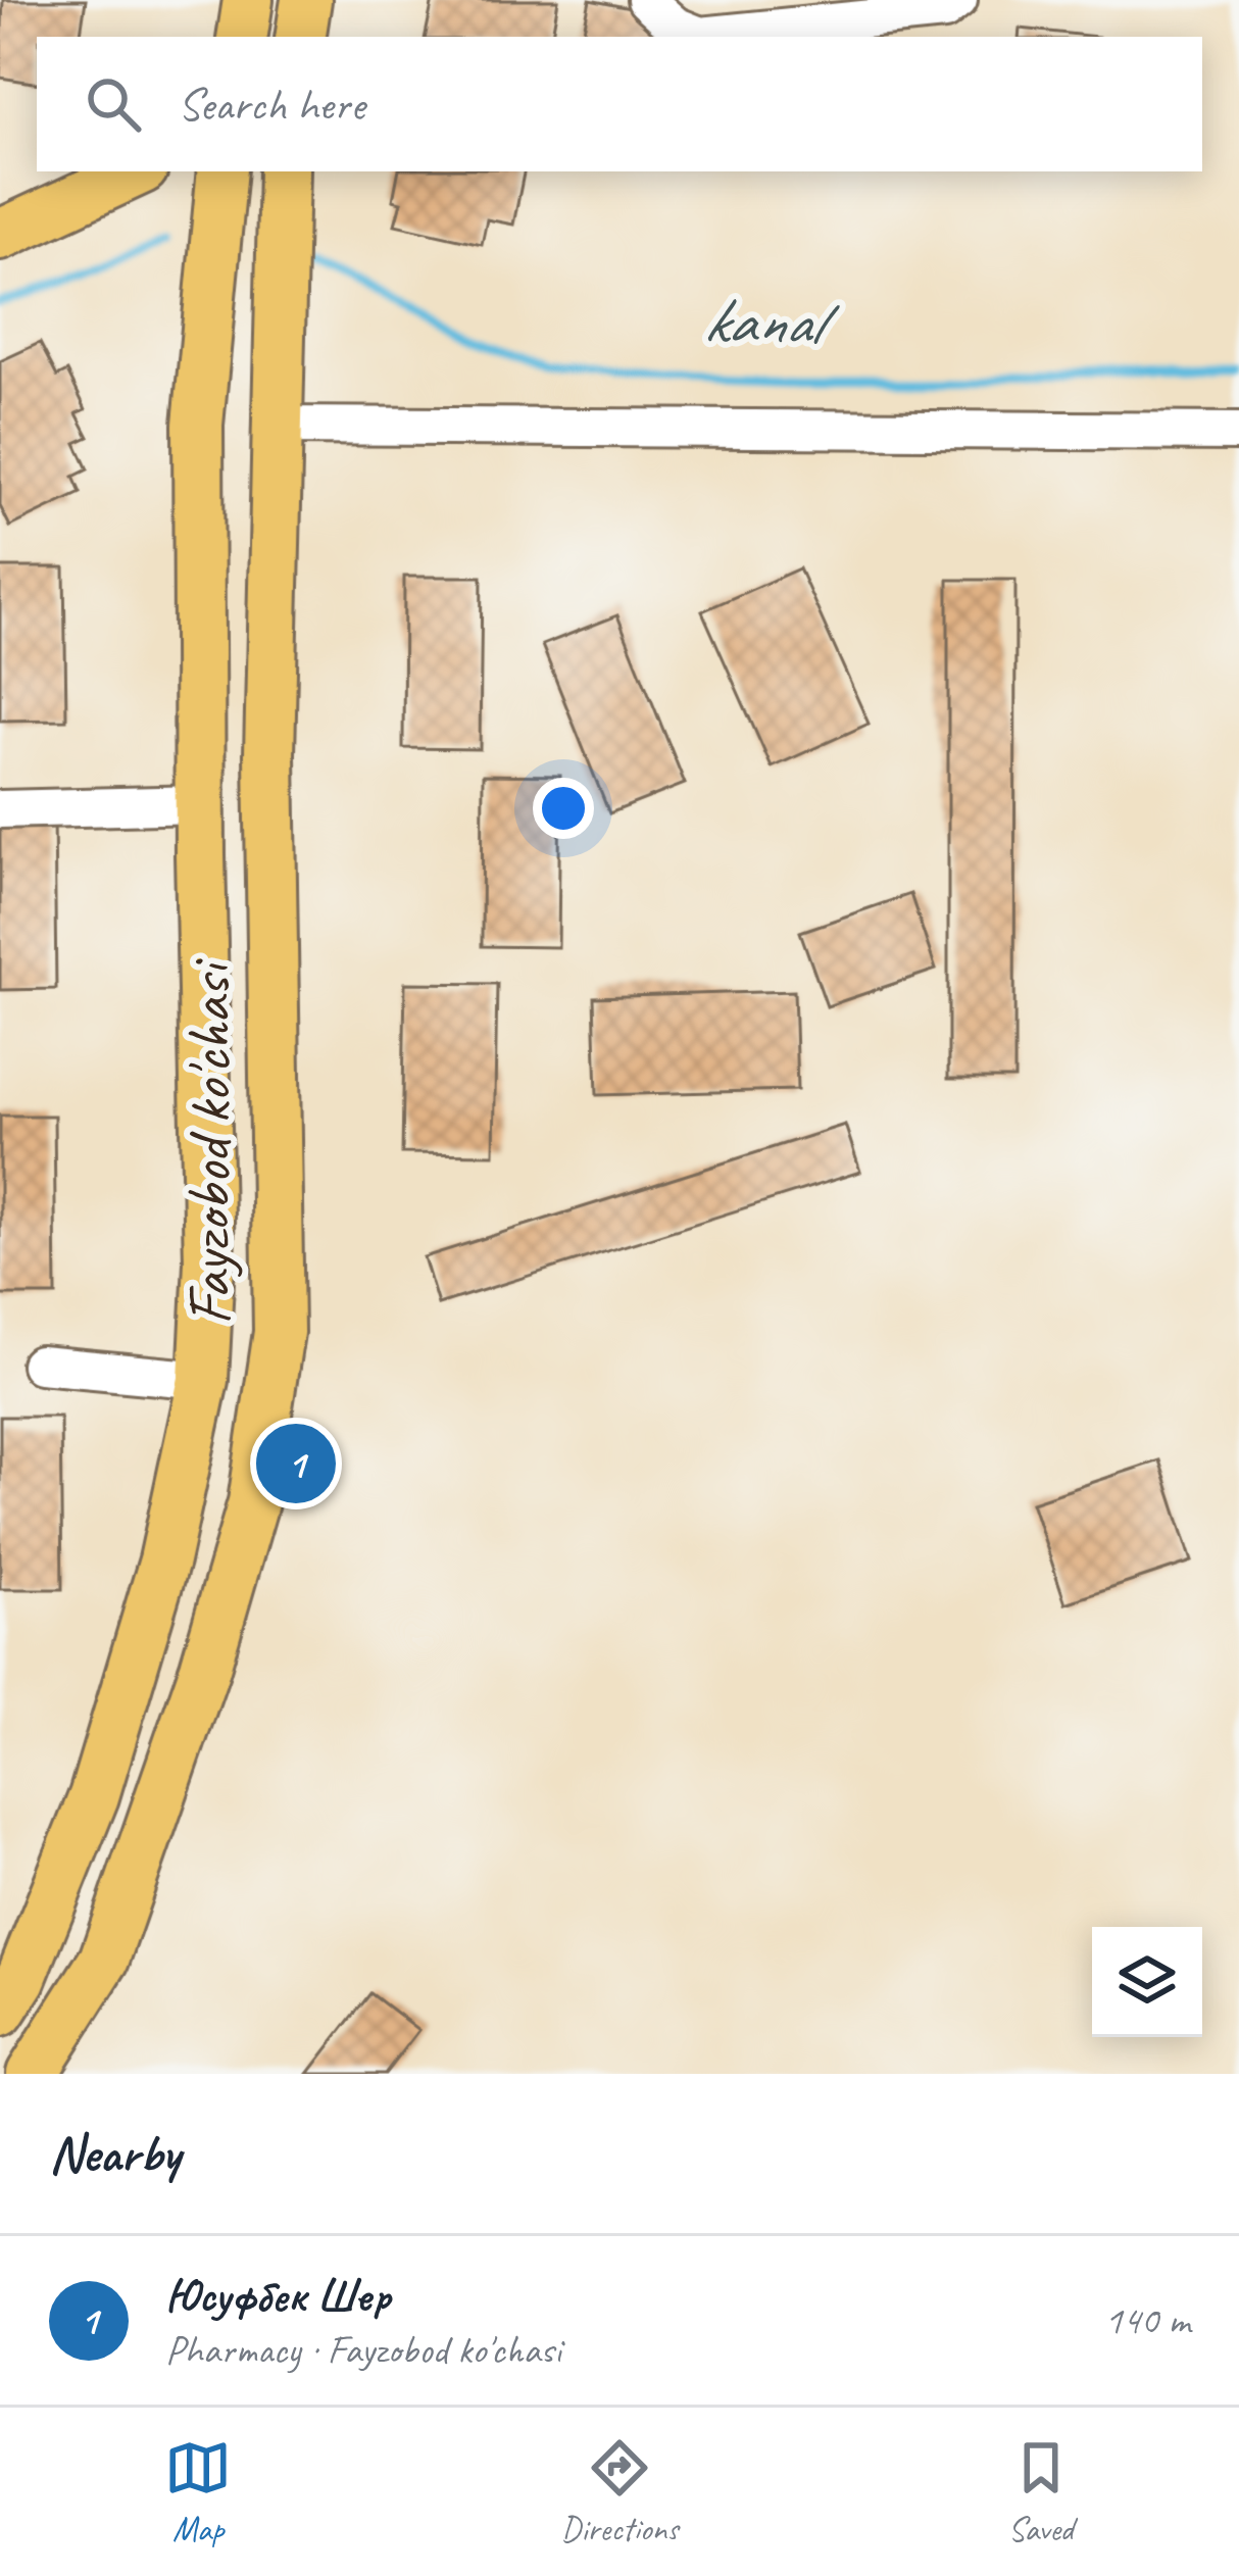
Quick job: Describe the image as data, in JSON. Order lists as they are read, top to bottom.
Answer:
{
  "streets": {
    "main road": ["Fayzobod ko'chasi"]
  },
  "water": ["kanal"],
  "page": {
    "search": "Search here",
    "pins": "1",
    "heading": "Nearby",
    "list": [
      {
        "mark": "1",
        "name": "Юсуфбек Шер",
        "note": "Pharmacy · Fayzobod ko'chasi",
        "value": "140 m"
      }
    ],
    "nav": ["Map", "Directions", "Saved"]
  }
}
